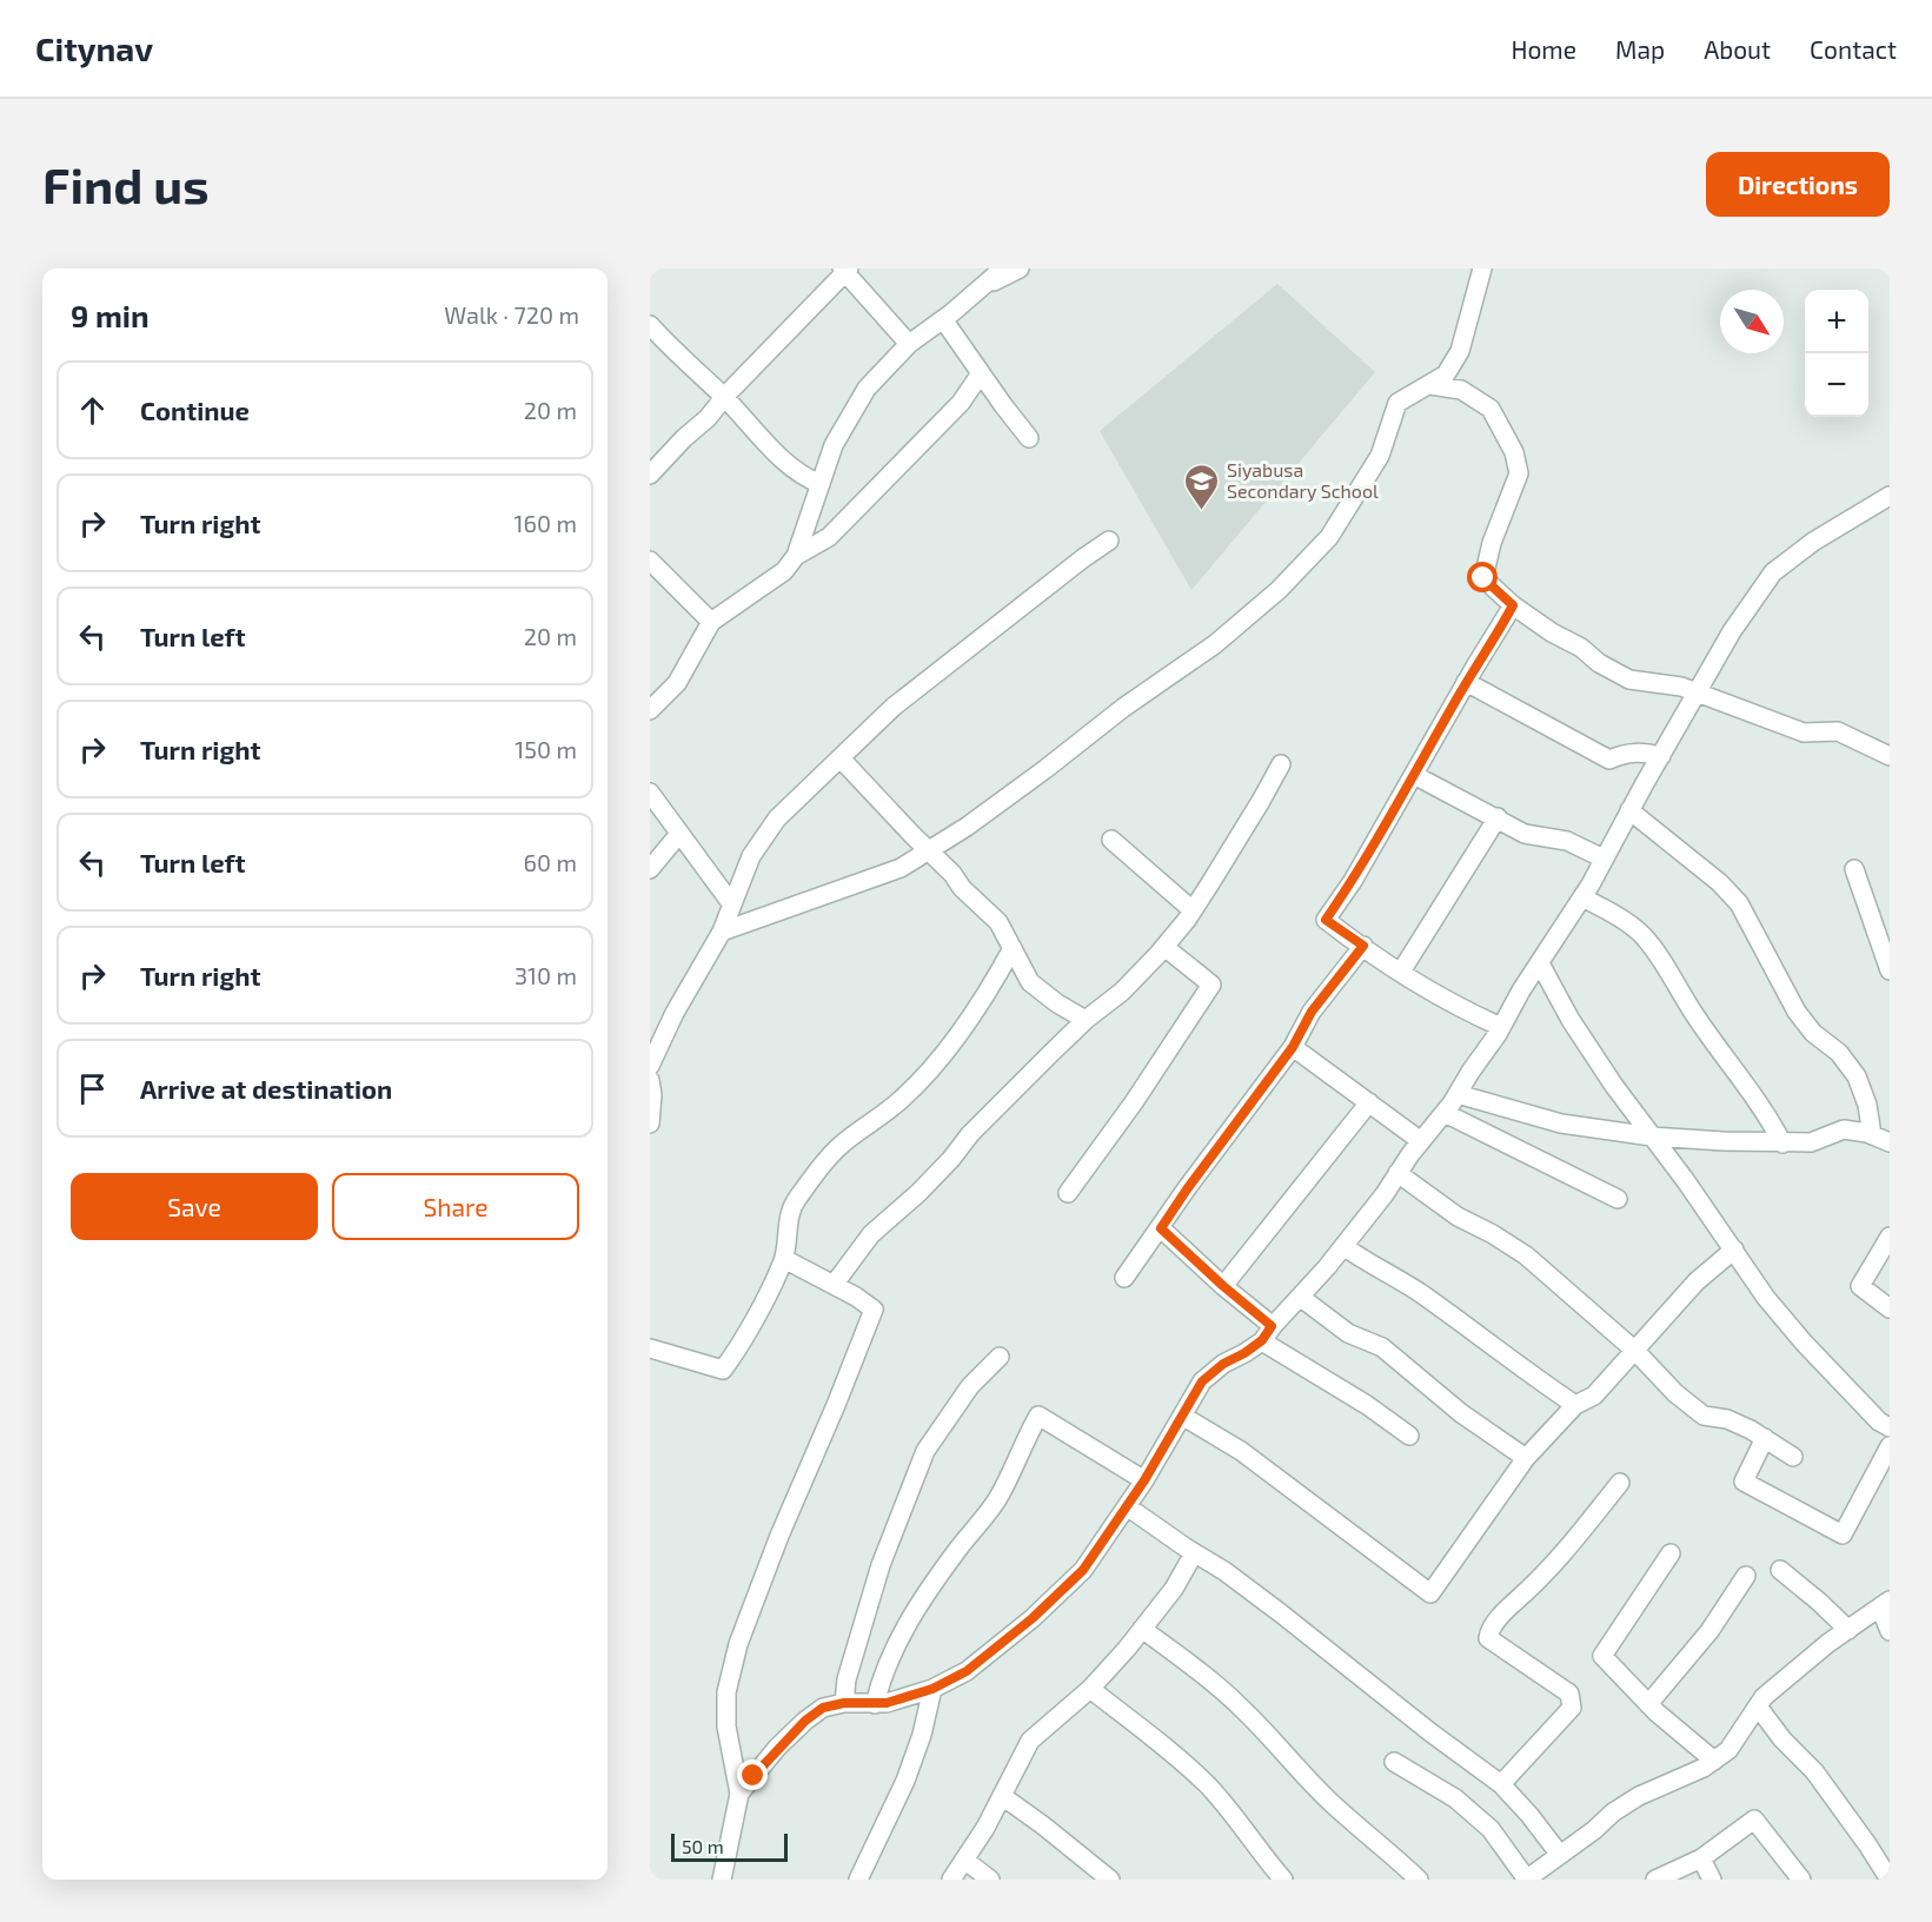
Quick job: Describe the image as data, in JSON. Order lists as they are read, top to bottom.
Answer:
{
  "places": {
    "school or university": ["Siyabusa Secondary School"]
  },
  "scale_bar": "50 m",
  "north": "bottom right",
  "page": {
    "header": "Citynav",
    "nav": [
      "Home",
      "Map",
      "About",
      "Contact"
    ],
    "buttons": [
      "Directions",
      ["Save", "Share"]
    ],
    "title": "Find us",
    "heading": ["9 min", "Walk · 720 m"],
    "map_buttons": ["+", "−"],
    "list": [
      ["Continue", "20 m"],
      ["Turn right", "160 m"],
      ["Turn left", "20 m"],
      ["Turn right", "150 m"],
      ["Turn left", "60 m"],
      ["Turn right", "310 m"],
      "Arrive at destination"
    ],
    "scale": "50 m"
  }
}
